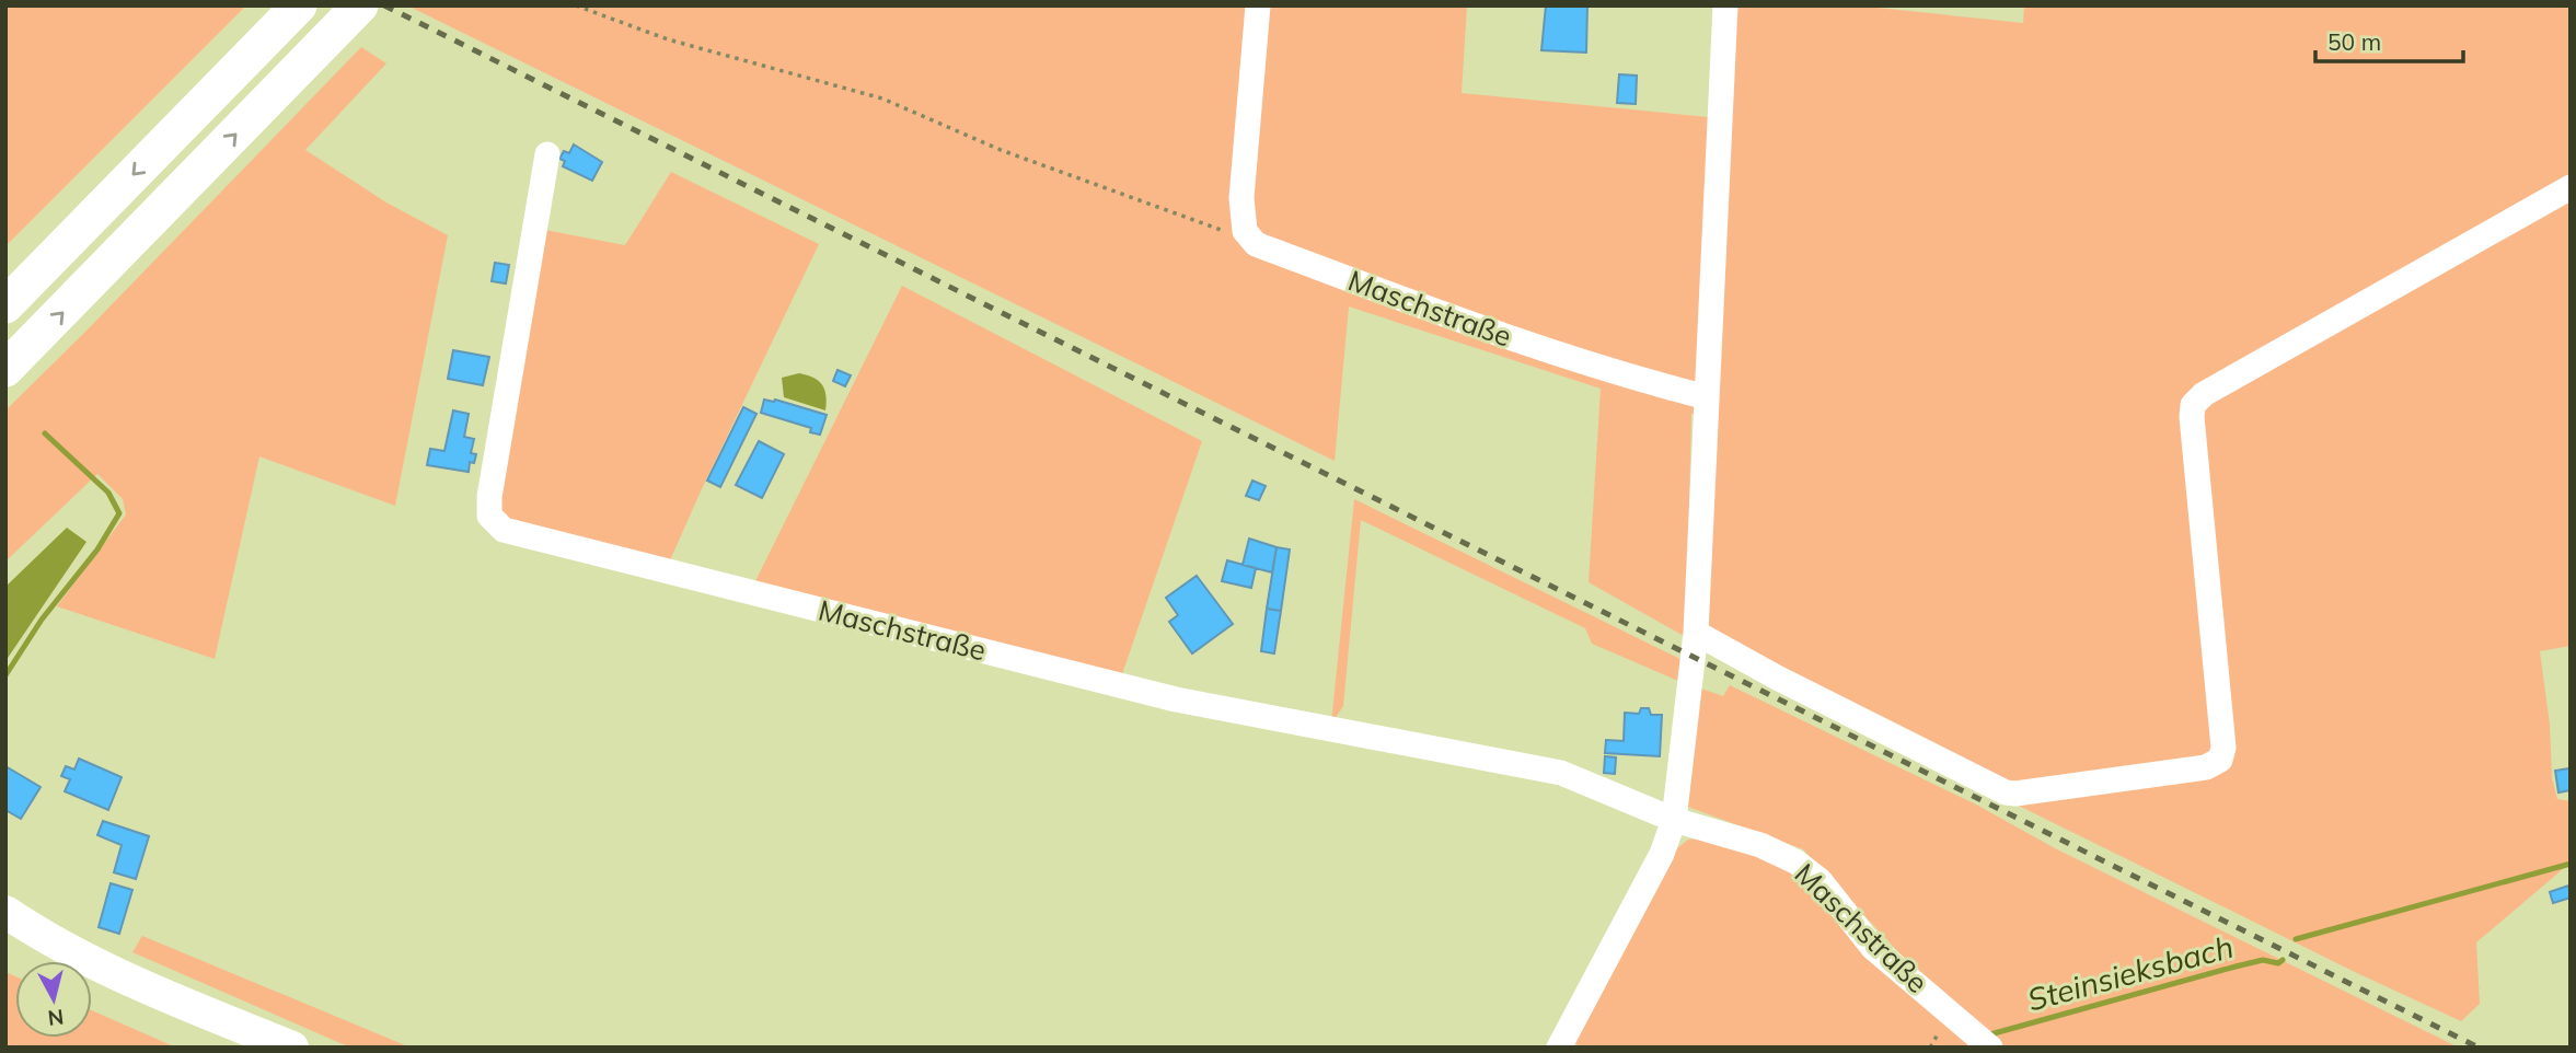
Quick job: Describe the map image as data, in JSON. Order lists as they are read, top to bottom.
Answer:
{
  "streets": {
    "street": ["Maschstraße"]
  },
  "water": ["Steinsieksbach"],
  "scale_bar": "50 m",
  "north": "bottom"
}
